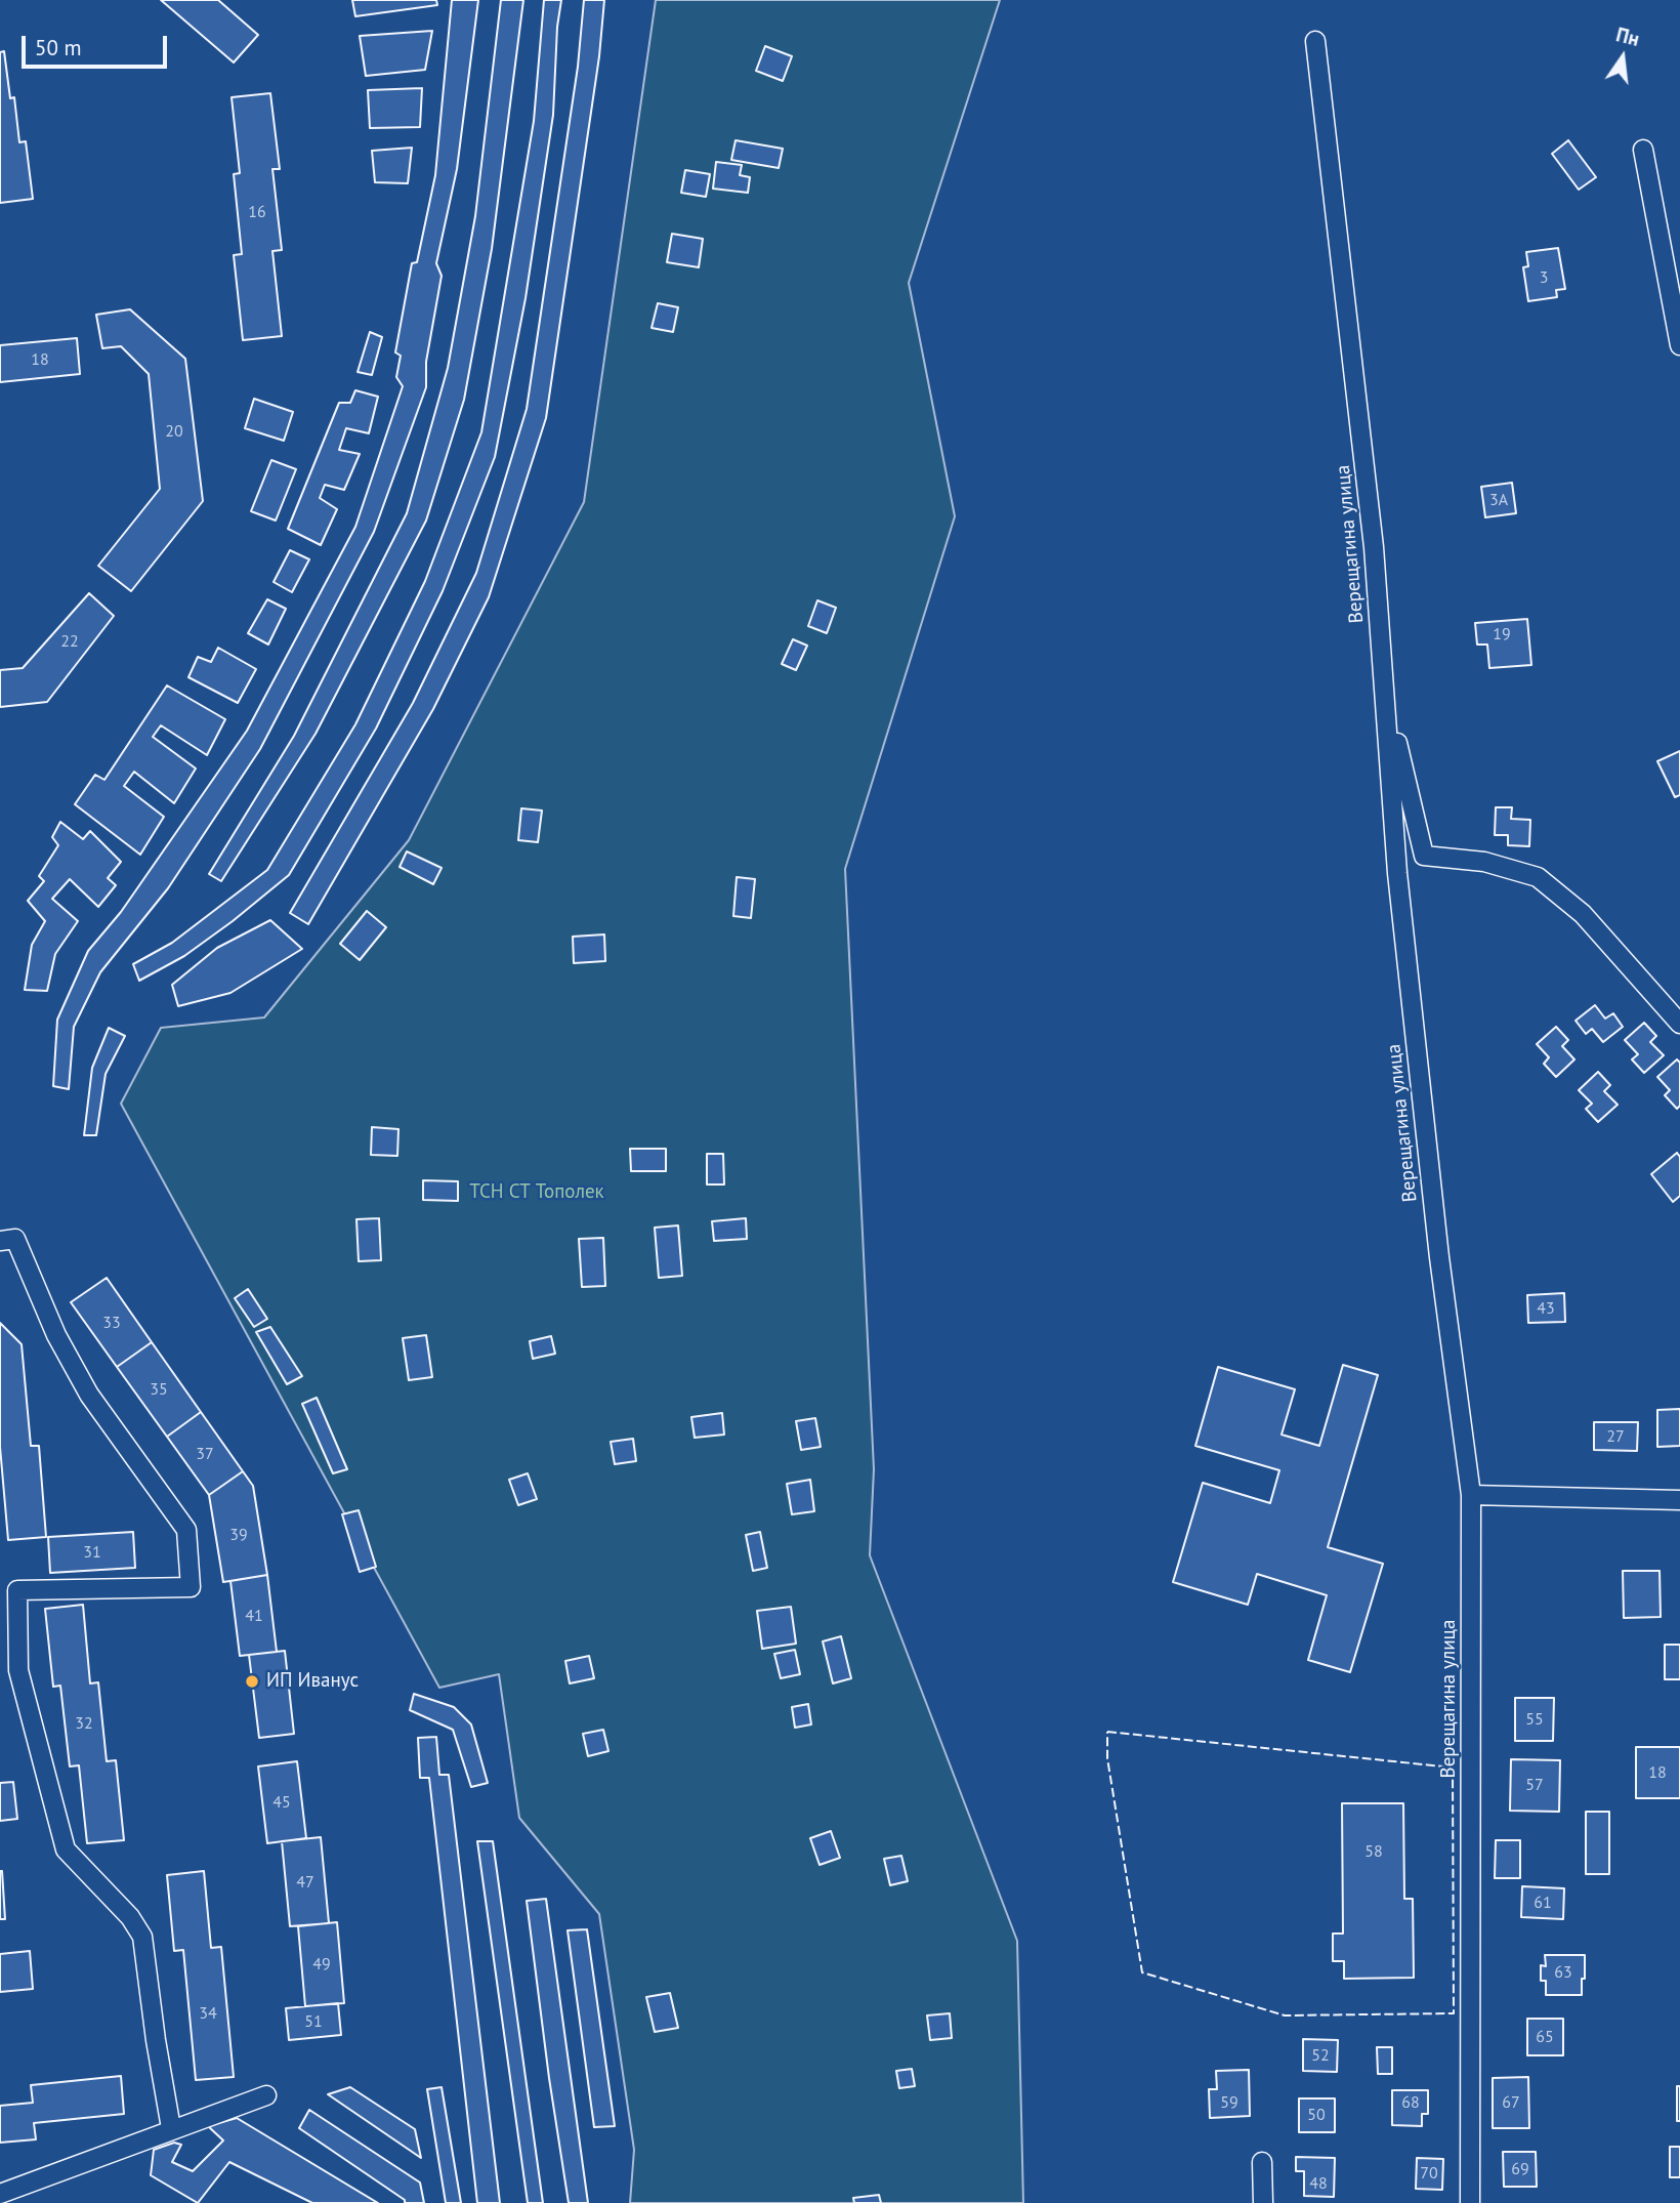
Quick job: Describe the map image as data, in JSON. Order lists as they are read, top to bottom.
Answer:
{
  "streets": {
    "street": ["Верещагина улица"]
  },
  "parks": ["ТСН СТ Тополек"],
  "places": ["ИП Иванус"],
  "house_numbers": [
    "16",
    "3",
    "18",
    "20",
    "3А",
    "19",
    "22",
    "43",
    "33",
    "35",
    "27",
    "37",
    "39",
    "31",
    "41",
    "55",
    "32",
    "18",
    "57",
    "45",
    "58",
    "47",
    "61",
    "49",
    "63",
    "34",
    "51",
    "65",
    "52",
    "59",
    "68",
    "67",
    "50",
    "69",
    "70",
    "48"
  ],
  "scale_bar": "50 m",
  "north": "top"
}
